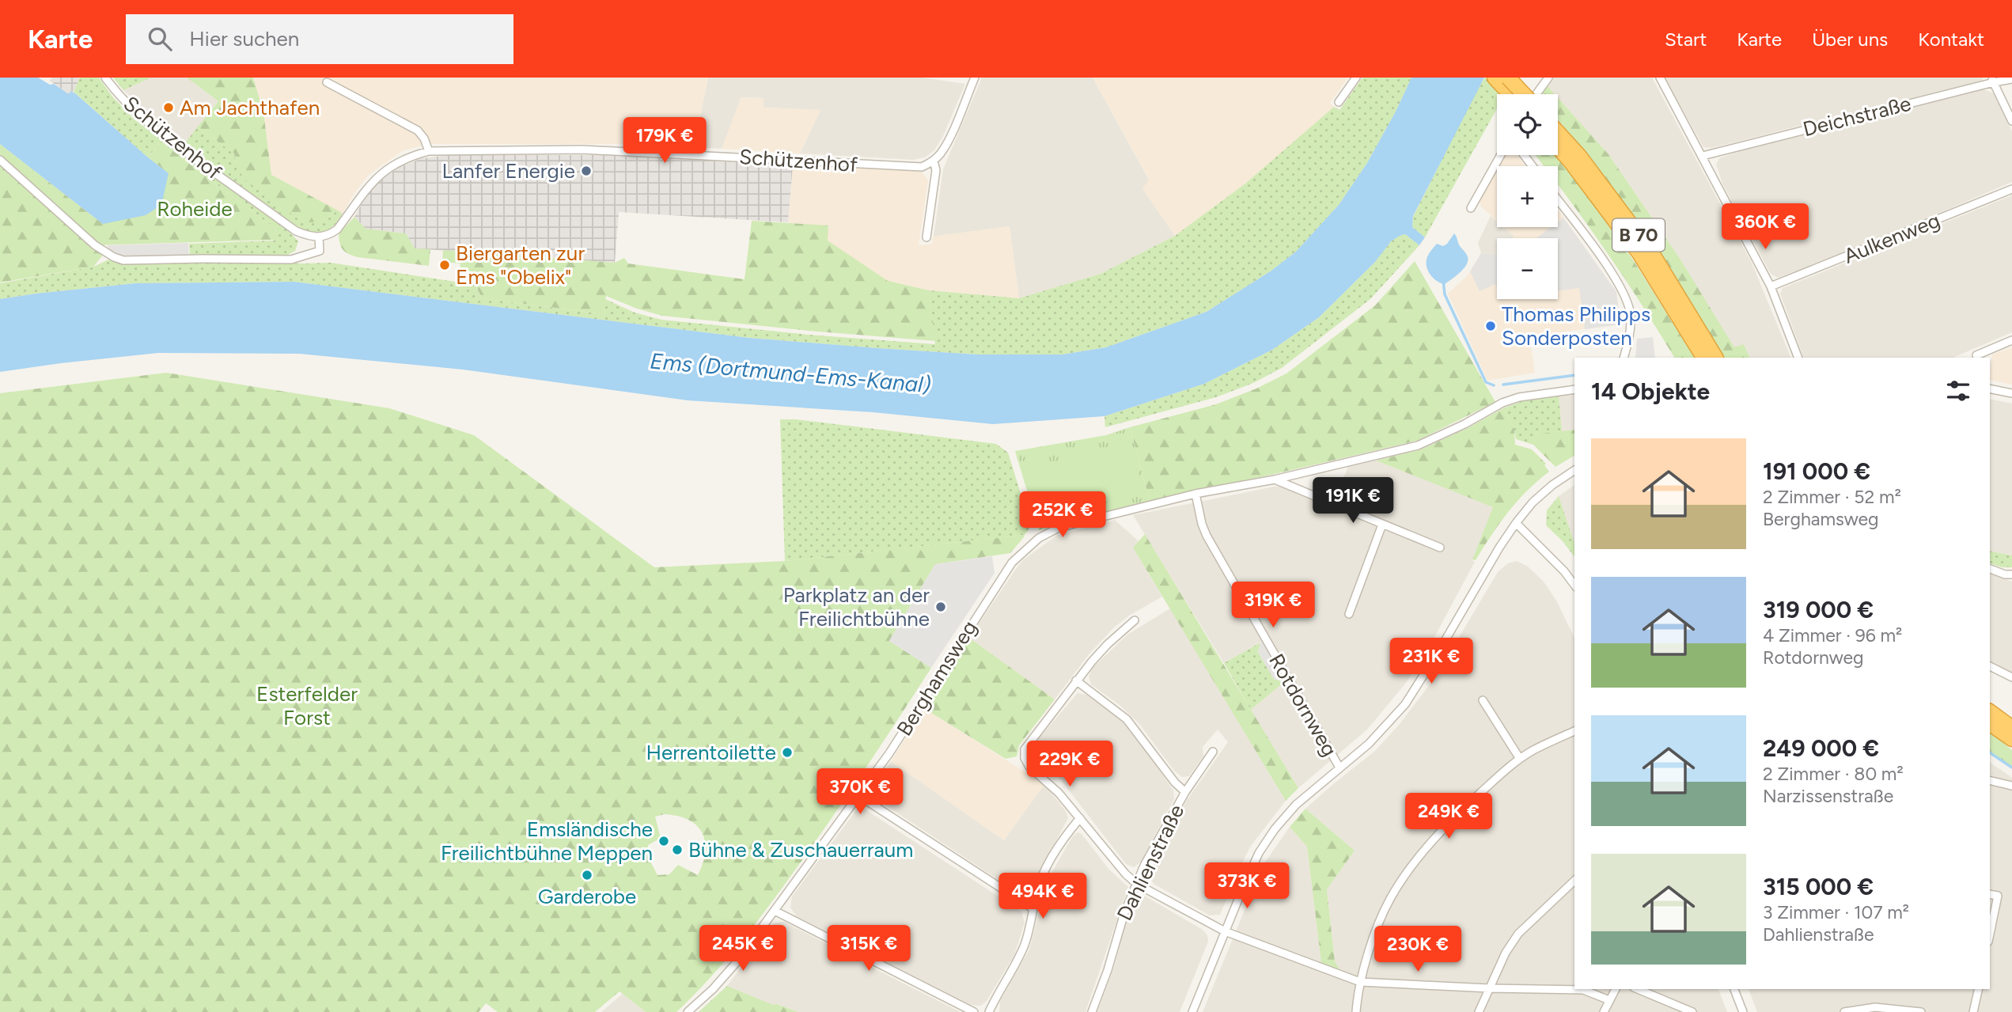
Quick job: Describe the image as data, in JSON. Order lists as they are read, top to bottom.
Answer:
{
  "streets": {
    "highway": ["B 70"],
    "street": [
      "Deichstraße",
      "Schützenhof",
      "Aulkenweg",
      "Berghamsweg",
      "Rotdornweg",
      "Dahlienstraße"
    ]
  },
  "crossings": [
    ["Berghamsweg", "Rotdornweg"]
  ],
  "water": ["Ems (Dortmund-Ems-Kanal)"],
  "parks": ["Roheide", "Esterfelder Forst"],
  "places": [
    "Am Jachthafen",
    "Lanfer Energie",
    "Biergarten zur Ems \"Obelix\"",
    "Thomas Philipps Sonderposten",
    "Parkplatz an der Freilichtbühne",
    "Herrentoilette",
    "Emsländische Freilichtbühne Meppen",
    "Bühne & Zuschauerraum",
    "Garderobe"
  ],
  "page": {
    "header": "Karte",
    "search": "Hier suchen",
    "nav": [
      "Start",
      "Karte",
      "Über uns",
      "Kontakt"
    ],
    "map_buttons": ["+", "−"],
    "price": [
      "179K €",
      "360K €",
      "191K €",
      "252K €",
      "319K €",
      "231K €",
      "229K €",
      "370K €",
      "249K €",
      "373K €",
      "494K €",
      "245K €",
      "315K €",
      "230K €"
    ],
    "heading": "14 Objekte",
    "list": [
      {
        "name": "191 000 €",
        "note": "2 Zimmer · 52 m² · Berghamsweg"
      },
      {
        "name": "319 000 €",
        "note": "4 Zimmer · 96 m² · Rotdornweg"
      },
      {
        "name": "249 000 €",
        "note": "2 Zimmer · 80 m² · Narzissenstraße"
      },
      {
        "name": "315 000 €",
        "note": "3 Zimmer · 107 m² · Dahlienstraße"
      }
    ]
  }
}
